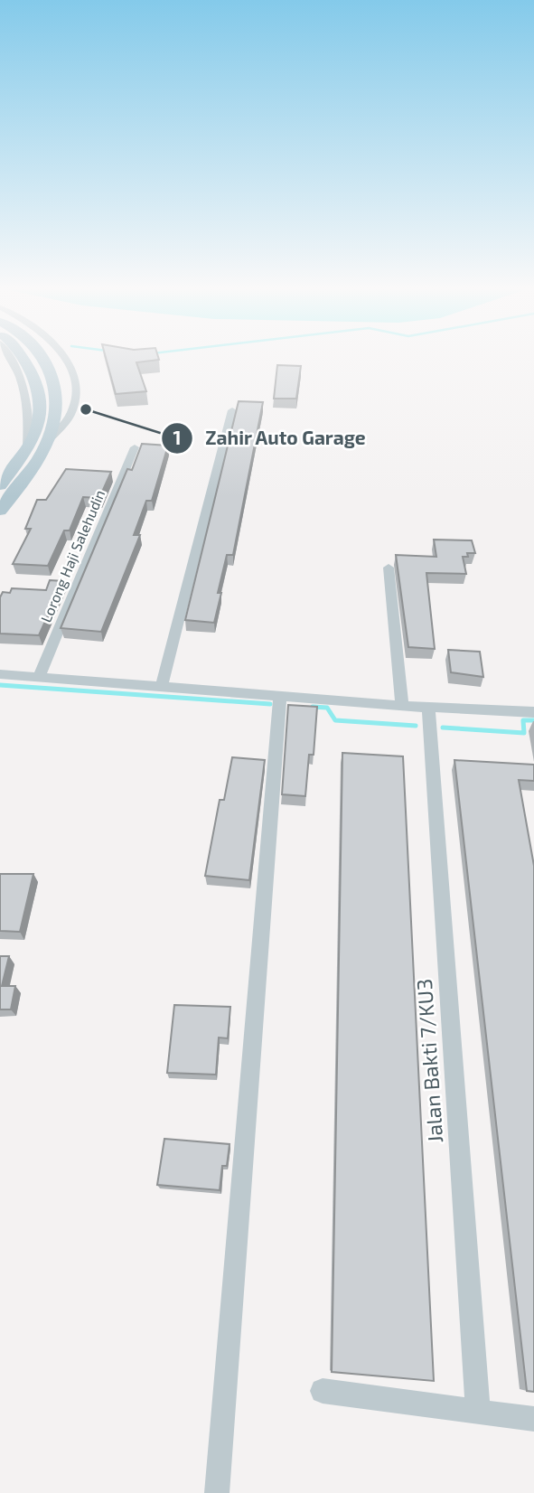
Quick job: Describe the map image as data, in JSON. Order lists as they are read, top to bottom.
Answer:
{
  "streets": {
    "street": ["Lorong Haji Salehudin", "Jalan Bakti 7/KU3"]
  },
  "places": ["Zahir Auto Garage"]
}
